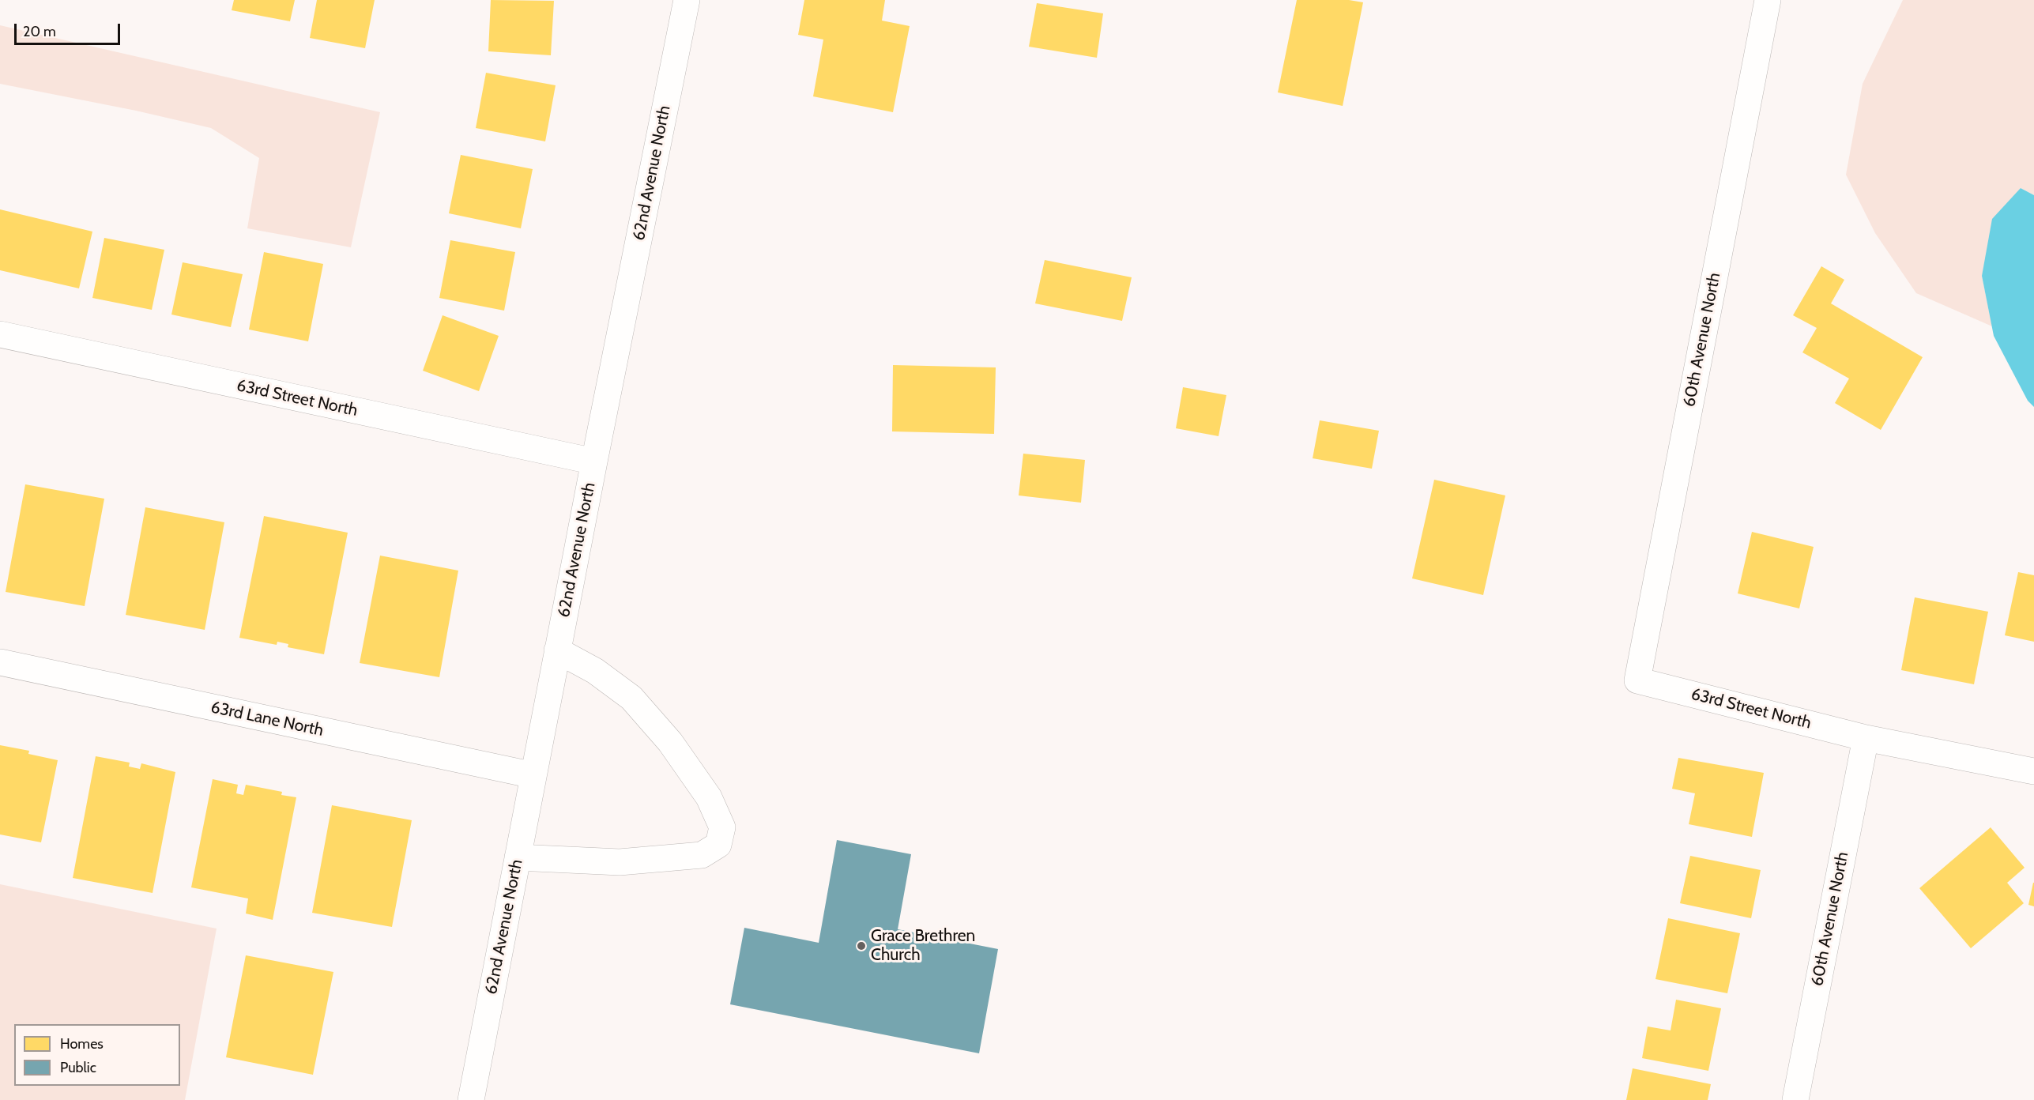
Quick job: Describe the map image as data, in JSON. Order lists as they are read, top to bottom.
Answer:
{
  "streets": {
    "street": [
      "62nd Avenue North",
      "60th Avenue North",
      "63rd Street North",
      "63rd Lane North"
    ]
  },
  "crossings": [
    ["62nd Avenue North", "63rd Street North"],
    ["62nd Avenue North", "63rd Lane North"],
    ["60th Avenue North", "63rd Street North"]
  ],
  "places": ["Grace Brethren Church"],
  "legend": ["Homes", "Public"],
  "scale_bar": "20 m"
}
